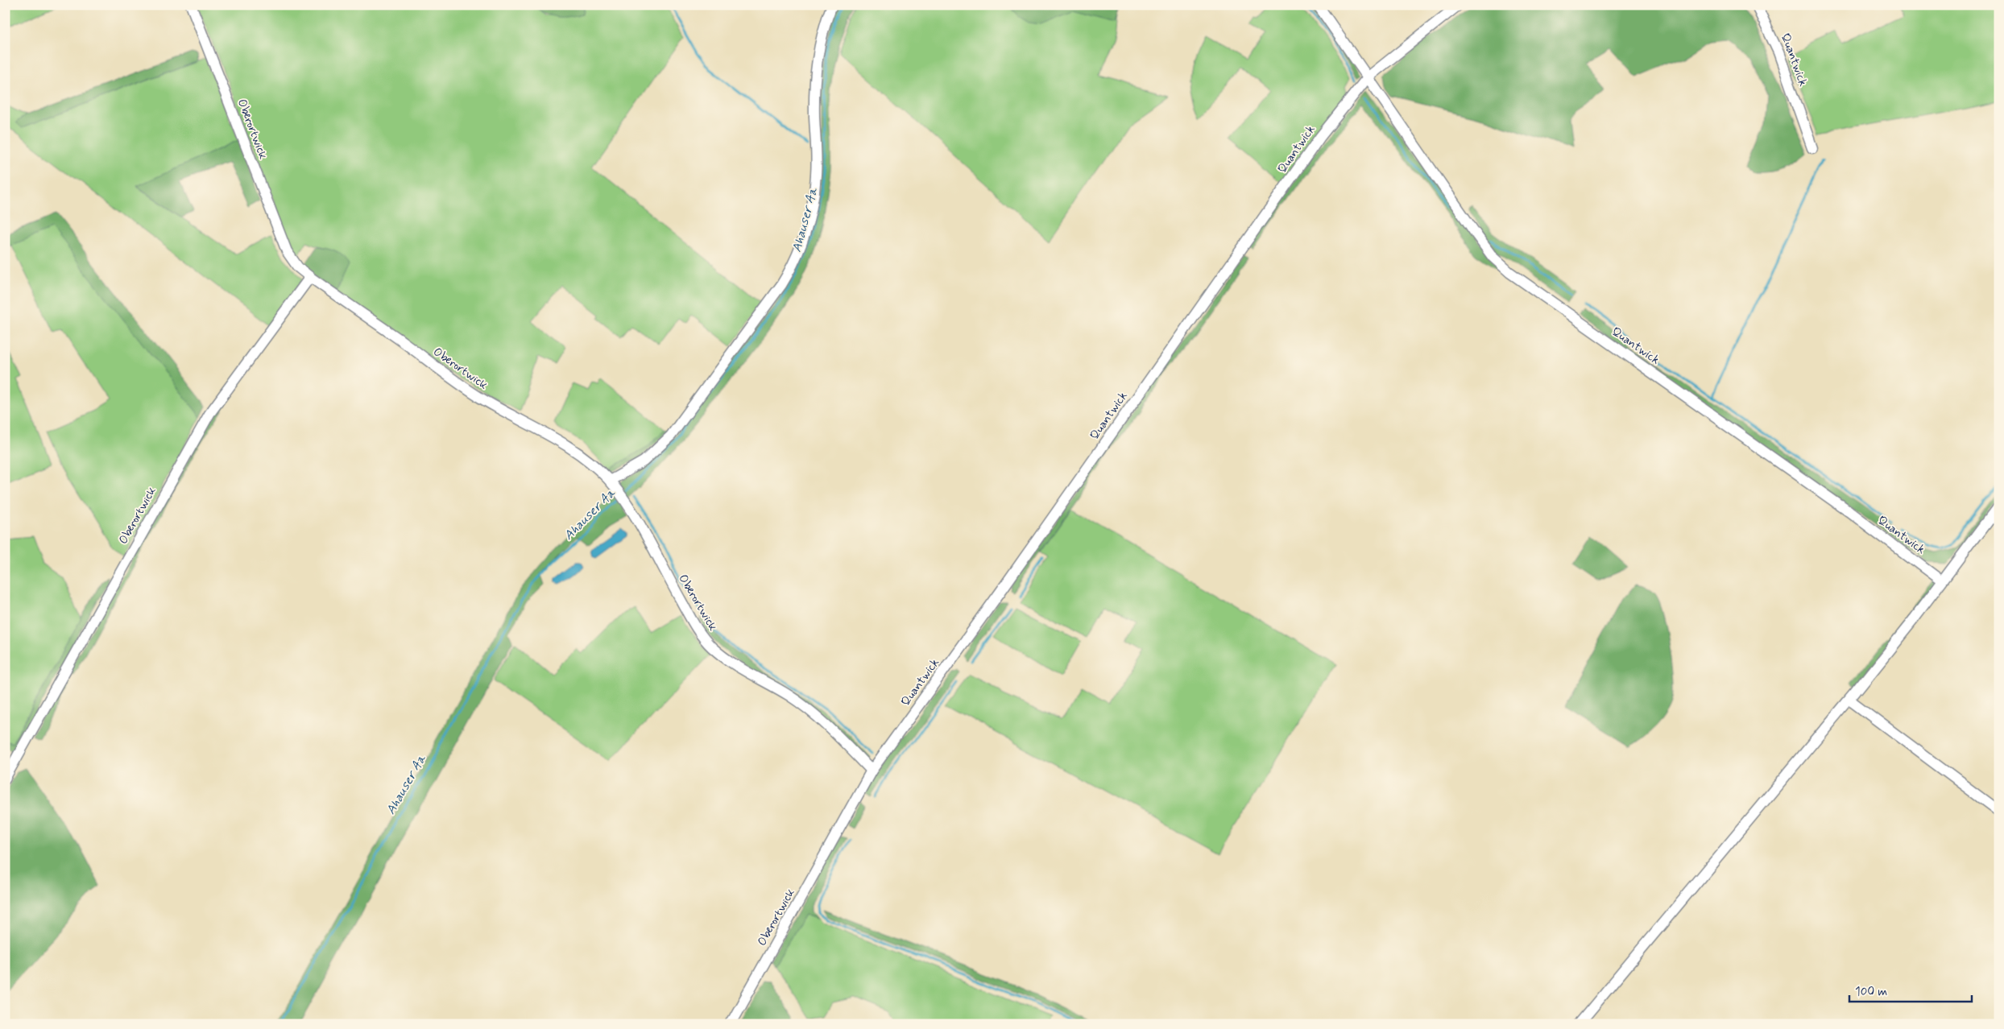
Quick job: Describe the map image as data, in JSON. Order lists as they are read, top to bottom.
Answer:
{
  "streets": {
    "street": ["Quantwick", "Oberortwick"]
  },
  "crossings": [
    ["Quantwick", "Oberortwick"]
  ],
  "water": ["Ahauser Aa"],
  "scale_bar": "100 m"
}
